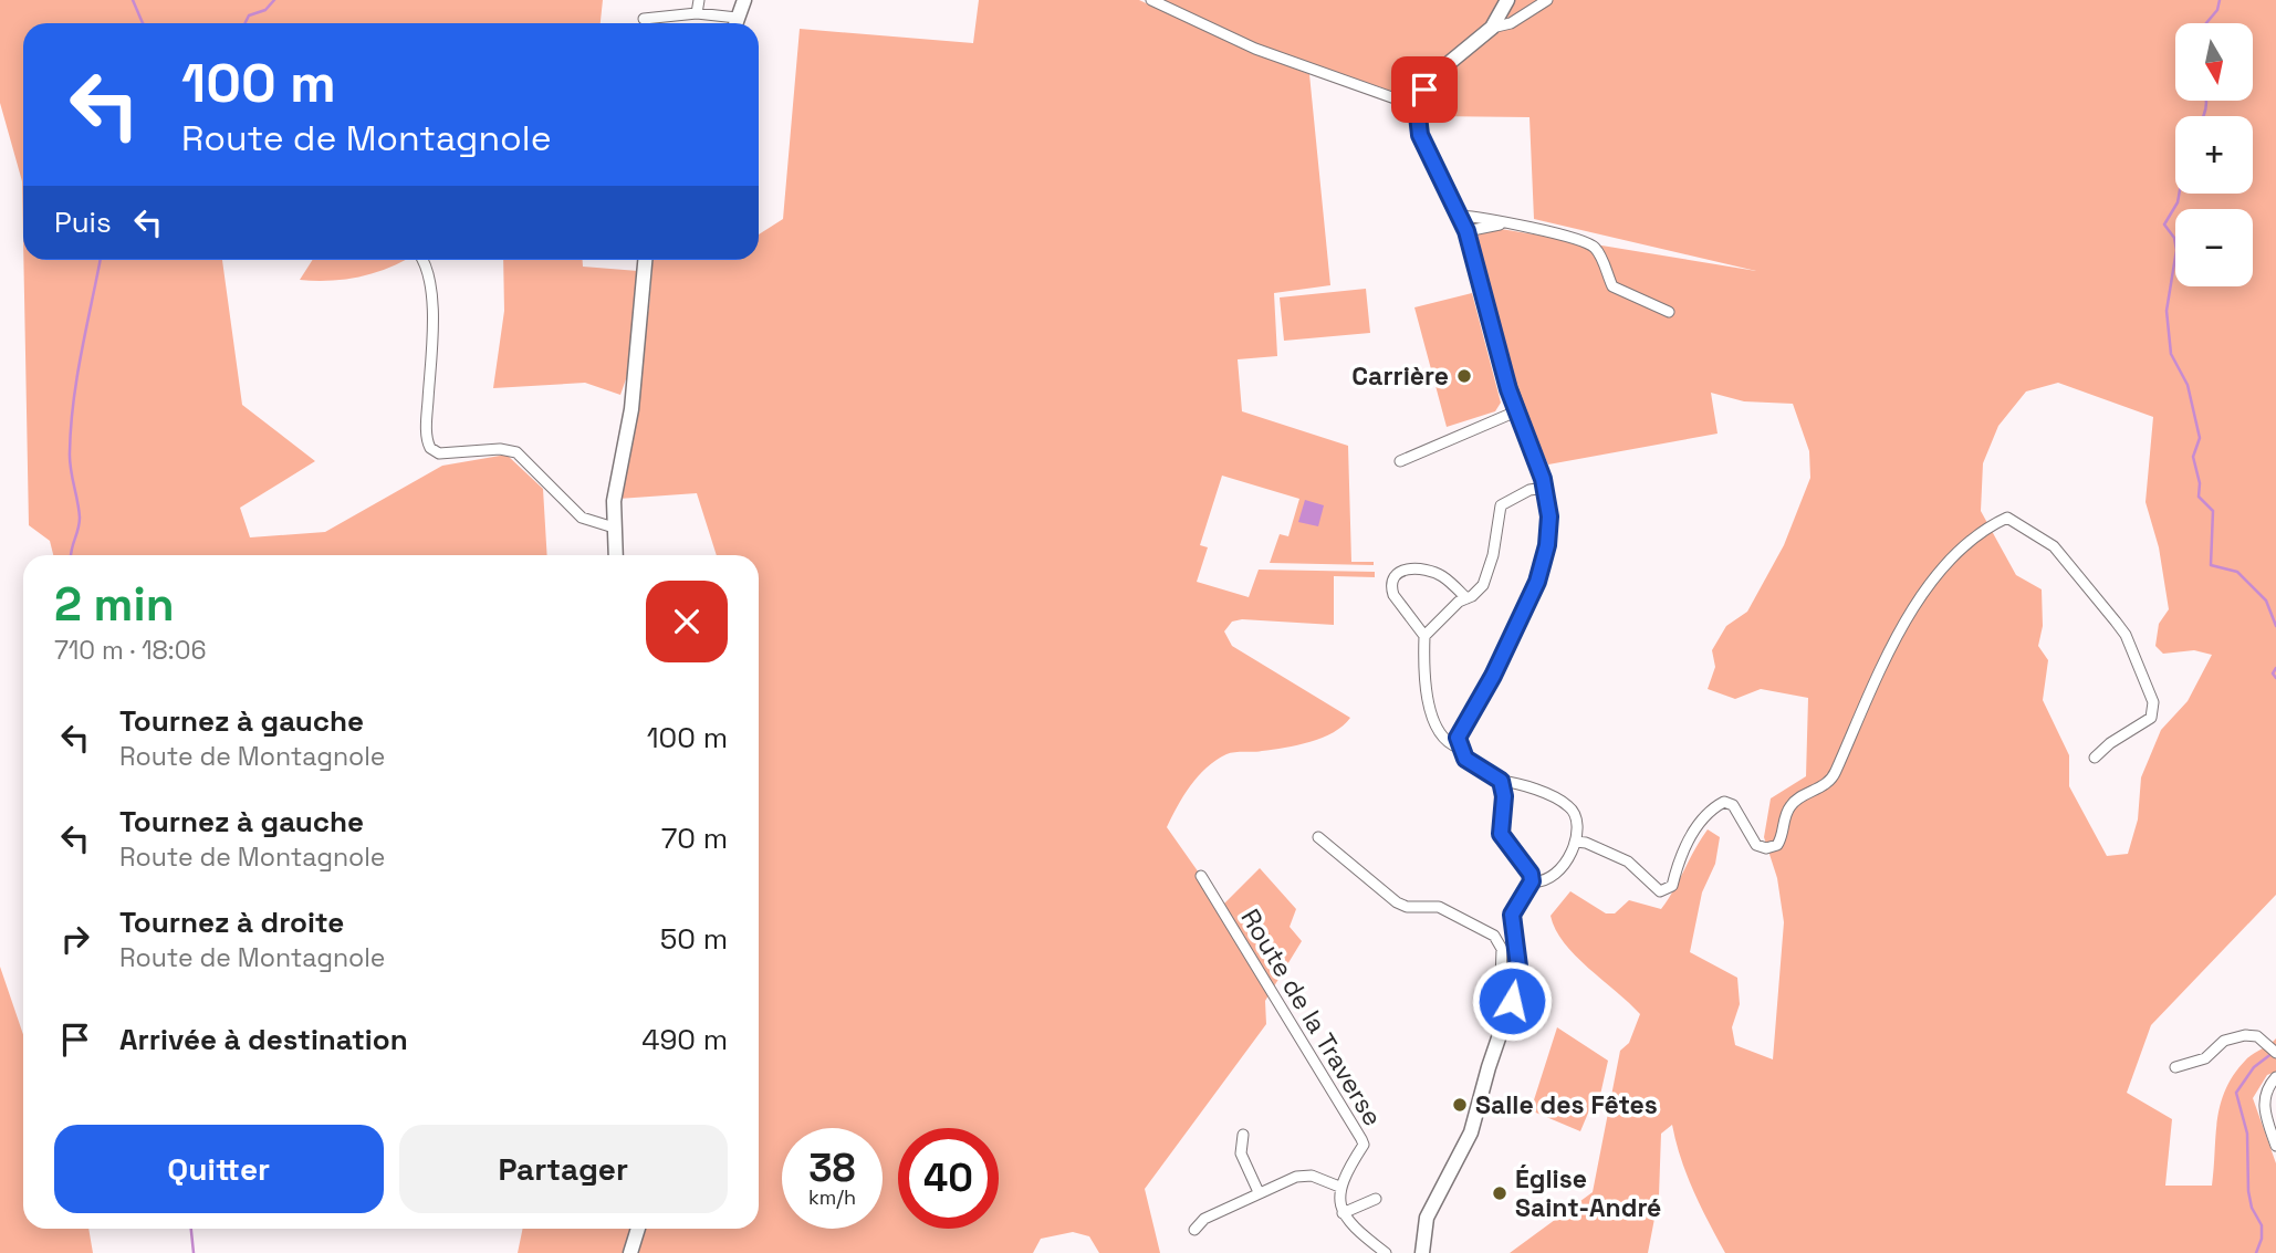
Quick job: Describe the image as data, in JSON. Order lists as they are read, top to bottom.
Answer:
{
  "streets": {
    "street": ["Route de la Traverse"]
  },
  "places": ["Carrière", "Salle des Fêtes", "Église Saint-André"],
  "north": "bottom",
  "page": {
    "map_buttons": ["+", "−"],
    "turn": ["100 m", "Route de Montagnole"],
    "then": "Puis",
    "heading": ["2 min", "710 m · 18:06"],
    "list": [
      {
        "name": "Tournez à gauche",
        "note": "Route de Montagnole",
        "value": "100 m"
      },
      {
        "name": "Tournez à gauche",
        "note": "Route de Montagnole",
        "value": "70 m"
      },
      {
        "name": "Tournez à droite",
        "note": "Route de Montagnole",
        "value": "50 m"
      },
      {
        "name": "Arrivée à destination",
        "value": "490 m"
      }
    ],
    "buttons": ["Quitter", "Partager"],
    "speed": "38 km/h",
    "limit": "40"
  }
}
